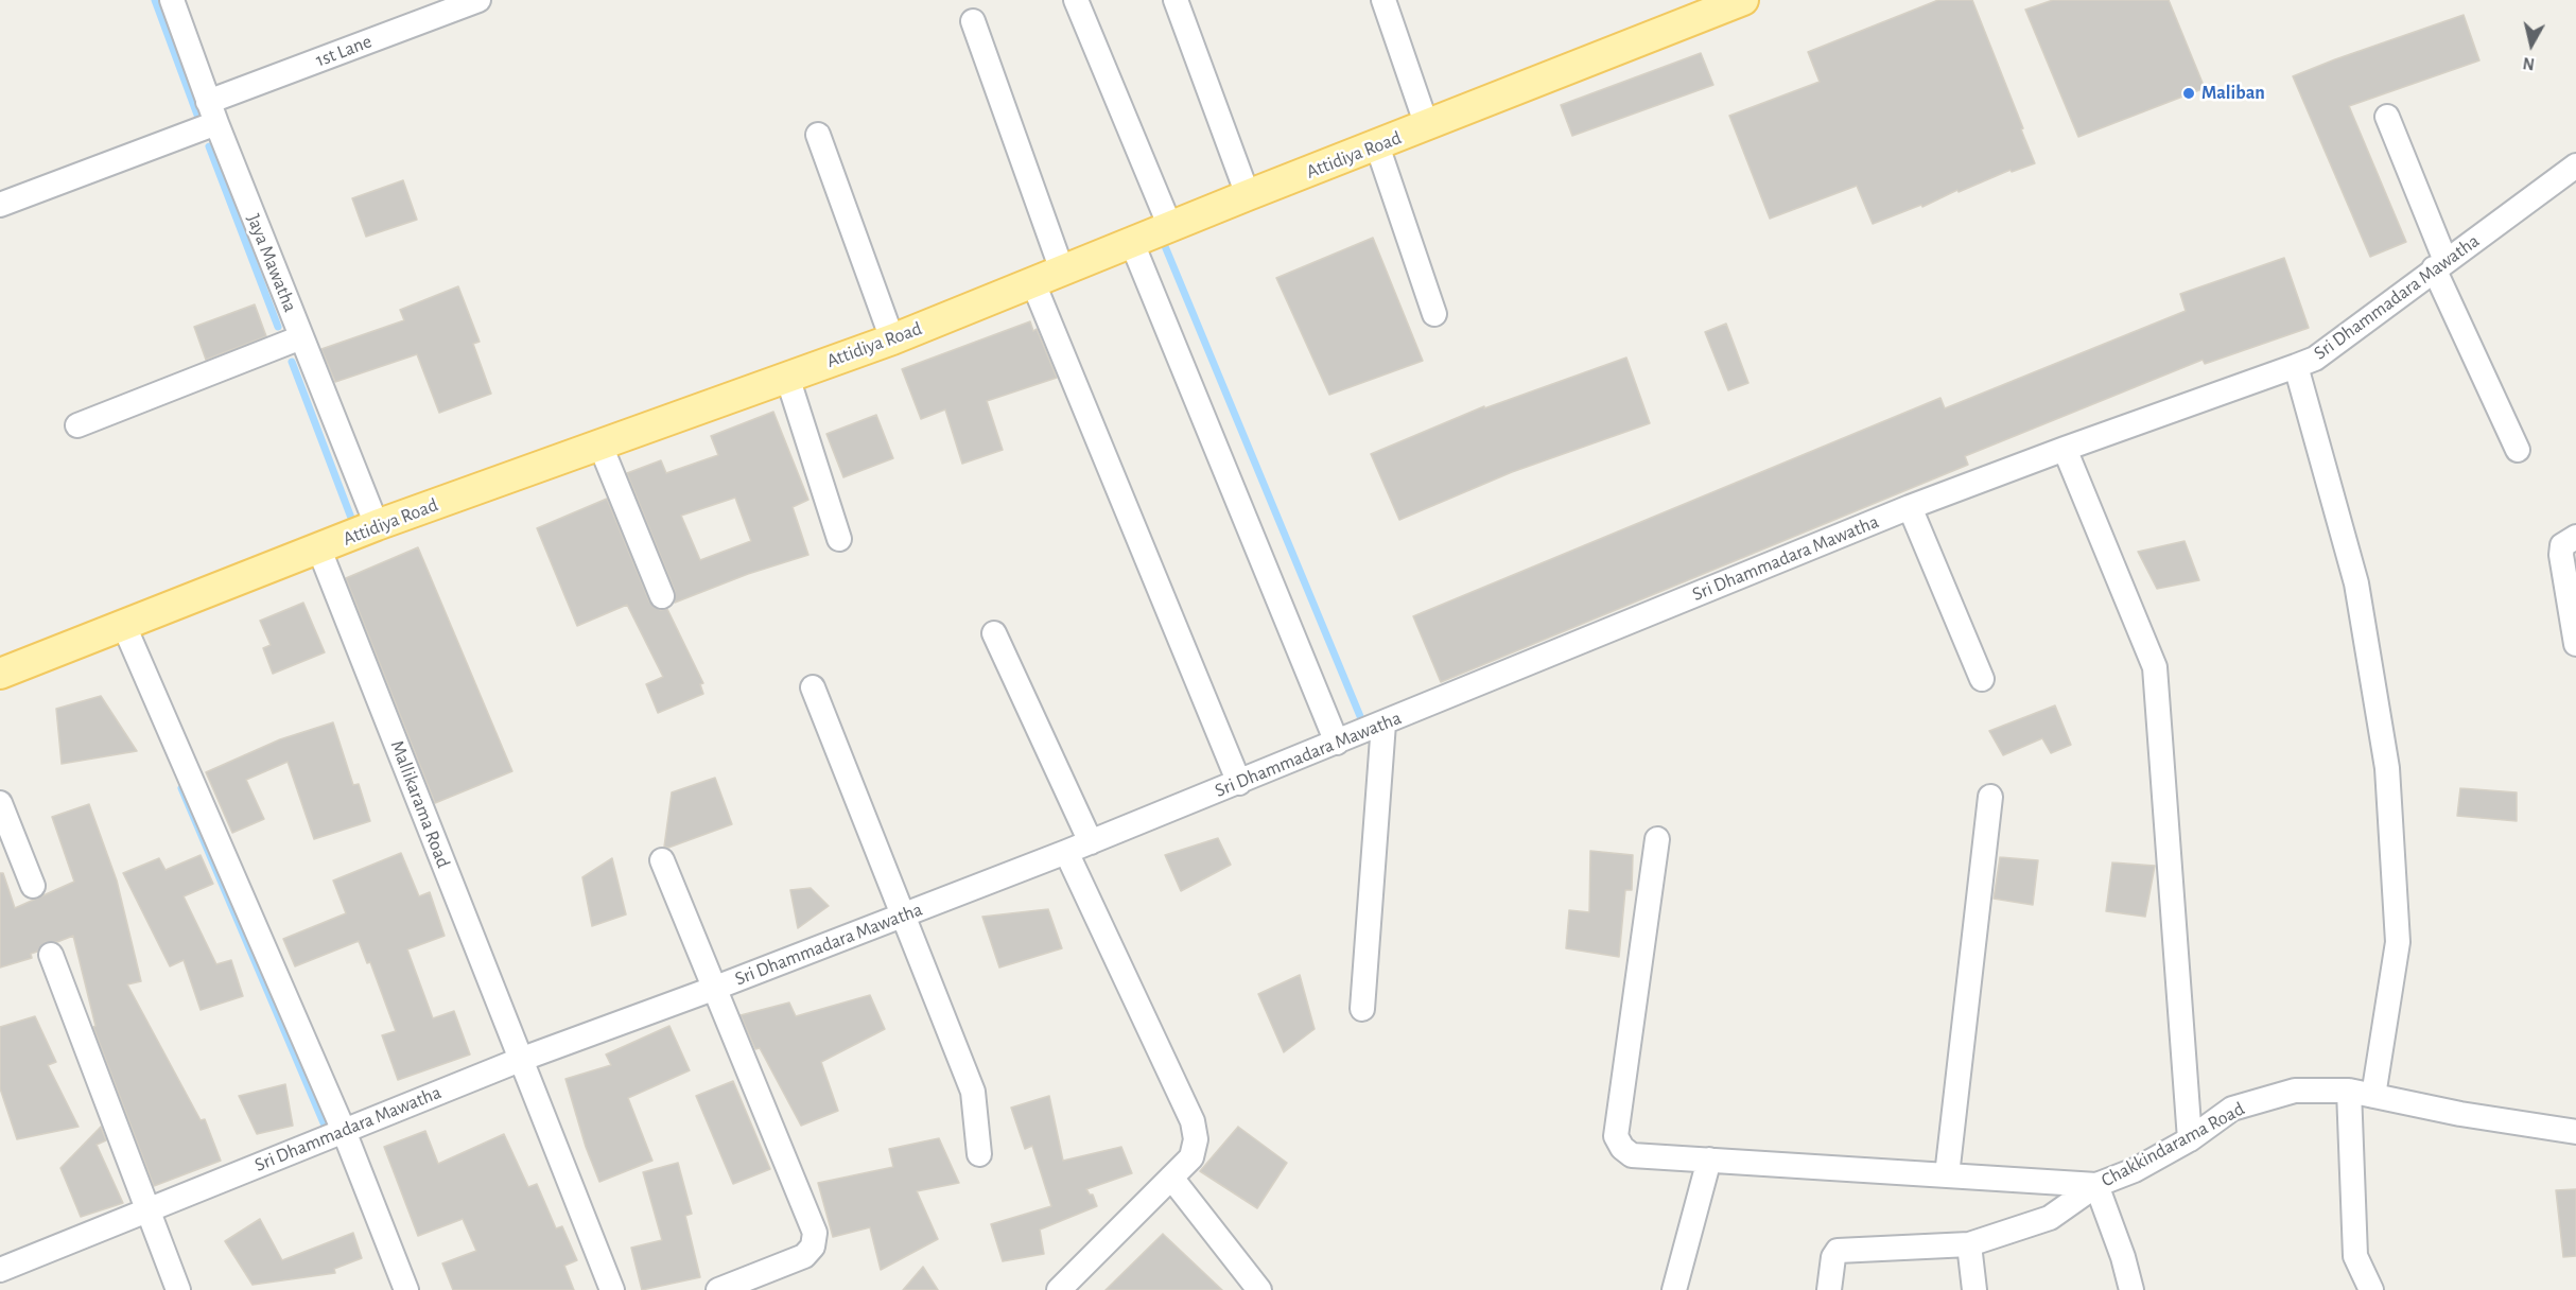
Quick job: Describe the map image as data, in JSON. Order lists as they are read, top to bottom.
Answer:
{
  "streets": {
    "main road": ["Attidiya Road"],
    "street": [
      "1st Lane",
      "Jaya Mawatha",
      "Sri Dhammadara Mawatha",
      "Mallikarama Road",
      "Chakkindarama Road"
    ]
  },
  "crossings": [
    ["1st Lane", "Jaya Mawatha"],
    ["Attidiya Road", "Jaya Mawatha"],
    ["Attidiya Road", "Mallikarama Road"],
    ["Jaya Mawatha", "Mallikarama Road"],
    ["Sri Dhammadara Mawatha", "Mallikarama Road"]
  ],
  "places": ["Maliban"],
  "north": "bottom"
}
